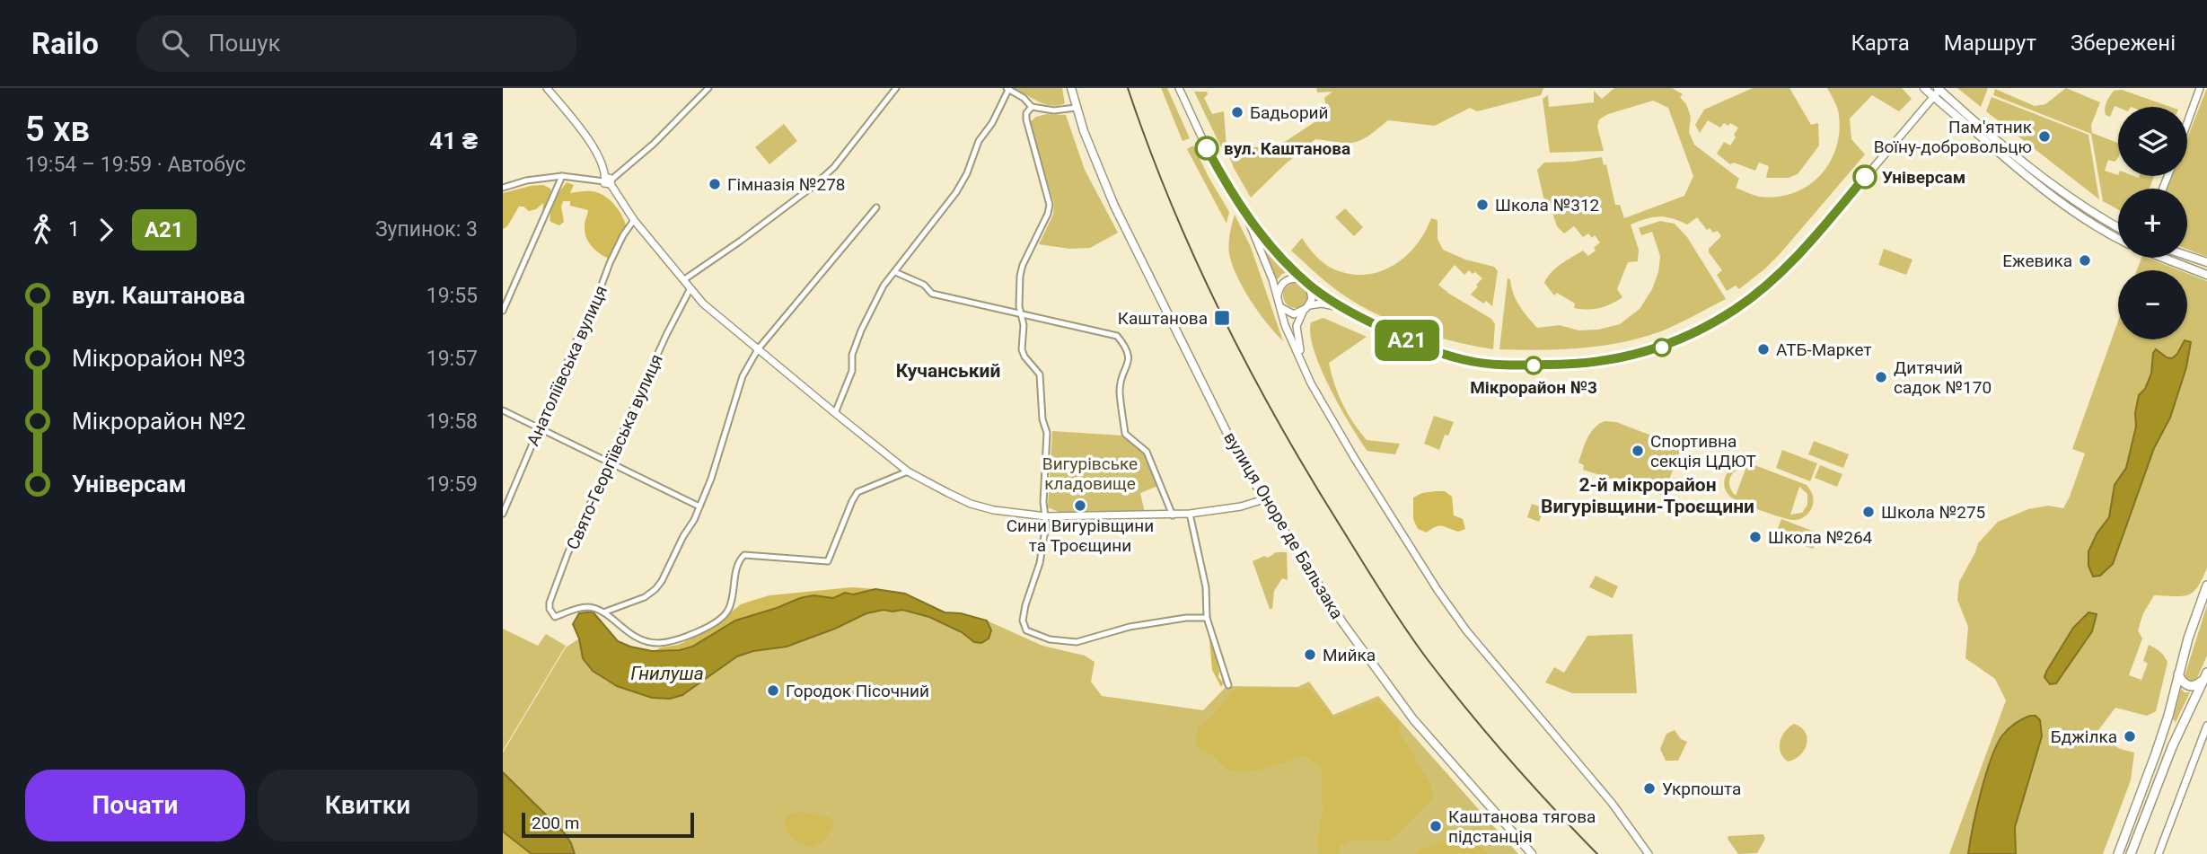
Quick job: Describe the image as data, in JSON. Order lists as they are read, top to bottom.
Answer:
{
  "streets": {
    "main road": ["вулиця Оноре де Бальзака"],
    "street": ["Анатоліївська вулиця", "Свято-Георгіївська вулиця"]
  },
  "districts": ["Кучанський", "2-й мікрорайон Вигурівщини-Троєщини"],
  "water": ["Гнилуша"],
  "parks": ["Вигурівське кладовище"],
  "places": {
    "other": [
      "Бадьорий",
      "Пам'ятник Воїну-добровольцю",
      "вул. Каштанова",
      "Універсам",
      "Гімназія №278",
      "Школа №312",
      "Ежевика",
      "АТБ-Маркет",
      "Мікрорайон №3",
      "Дитячий садок №170",
      "Спортивна секція ЦДЮТ",
      "Сини Вигурівщини та Троєщини",
      "Школа №275",
      "Школа №264",
      "Мийка",
      "Городок Пісочний",
      "Бджілка",
      "Укрпошта",
      "Каштанова тягова пiдстанцiя"
    ],
    "transit": ["Каштанова"]
  },
  "lines": ["bus line А21"],
  "scale_bar": "200 m",
  "page": {
    "header": "Railo",
    "search": "Пошук",
    "nav": ["Карта", "Маршрут", "Збережені"],
    "heading": ["5 хв", "19:54 – 19:59 · Автобус", "41 ₴"],
    "on_map": "А21",
    "map_buttons": ["+", "−"],
    "legs": ["1", "А21", "Зупинок: 3"],
    "list": [
      {
        "name": "вул. Каштанова",
        "value": "19:55"
      },
      {
        "name": "Мікрорайон №3",
        "value": "19:57"
      },
      {
        "name": "Мікрорайон №2",
        "value": "19:58"
      },
      {
        "name": "Універсам",
        "value": "19:59"
      }
    ],
    "buttons": ["Почати", "Квитки"],
    "scale": "200 m"
  }
}
